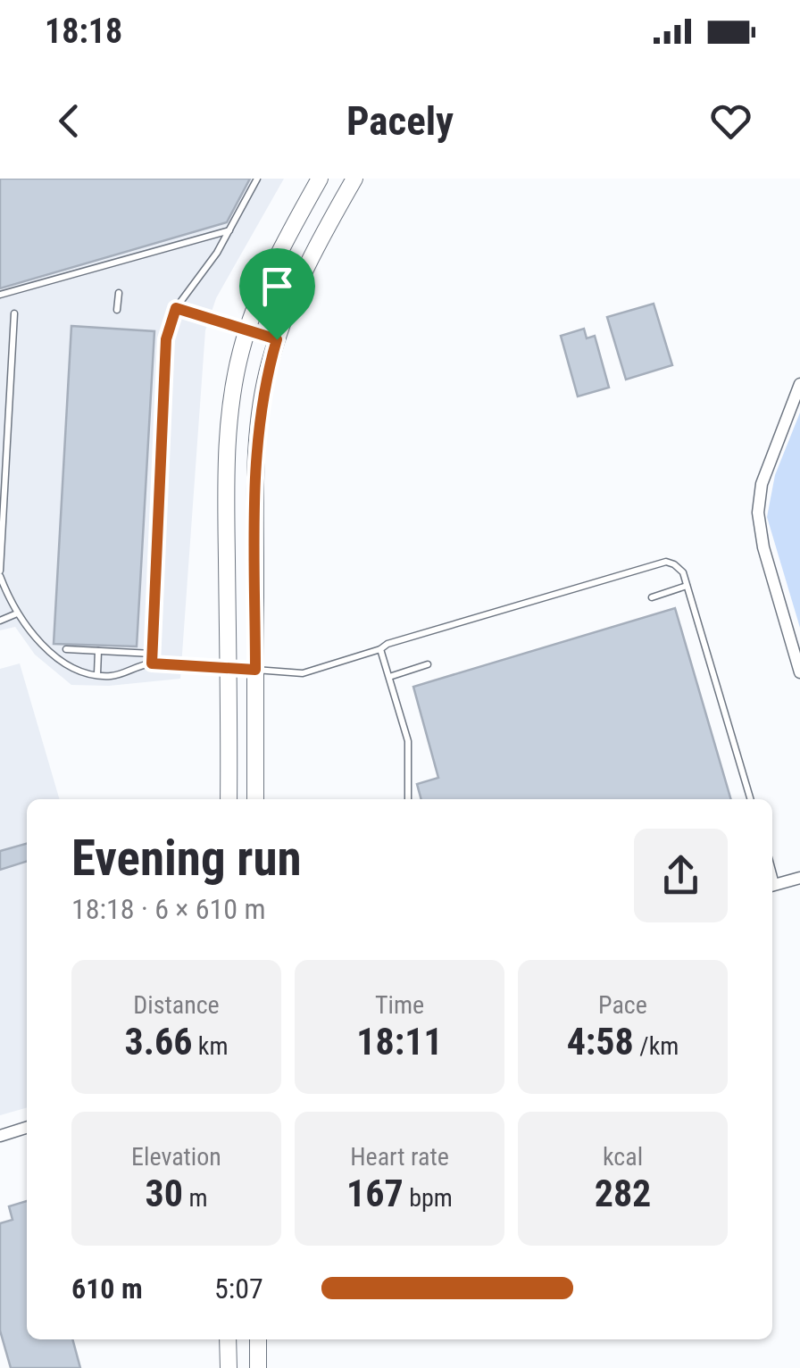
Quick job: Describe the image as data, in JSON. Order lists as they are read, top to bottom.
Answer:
{
  "page": {
    "status": "18:18",
    "header": "Pacely",
    "heading": ["Evening run", "18:18 · 6 × 610 m"],
    "stats": [
      ["Distance", "3.66 km"],
      ["Time", "18:11"],
      ["Pace", "4:58 /km"],
      ["Elevation", "30 m"],
      ["Heart rate", "167 bpm"],
      ["kcal", "282"]
    ],
    "list": [
      {
        "name": "610 m",
        "note": "5:07"
      }
    ]
  }
}
